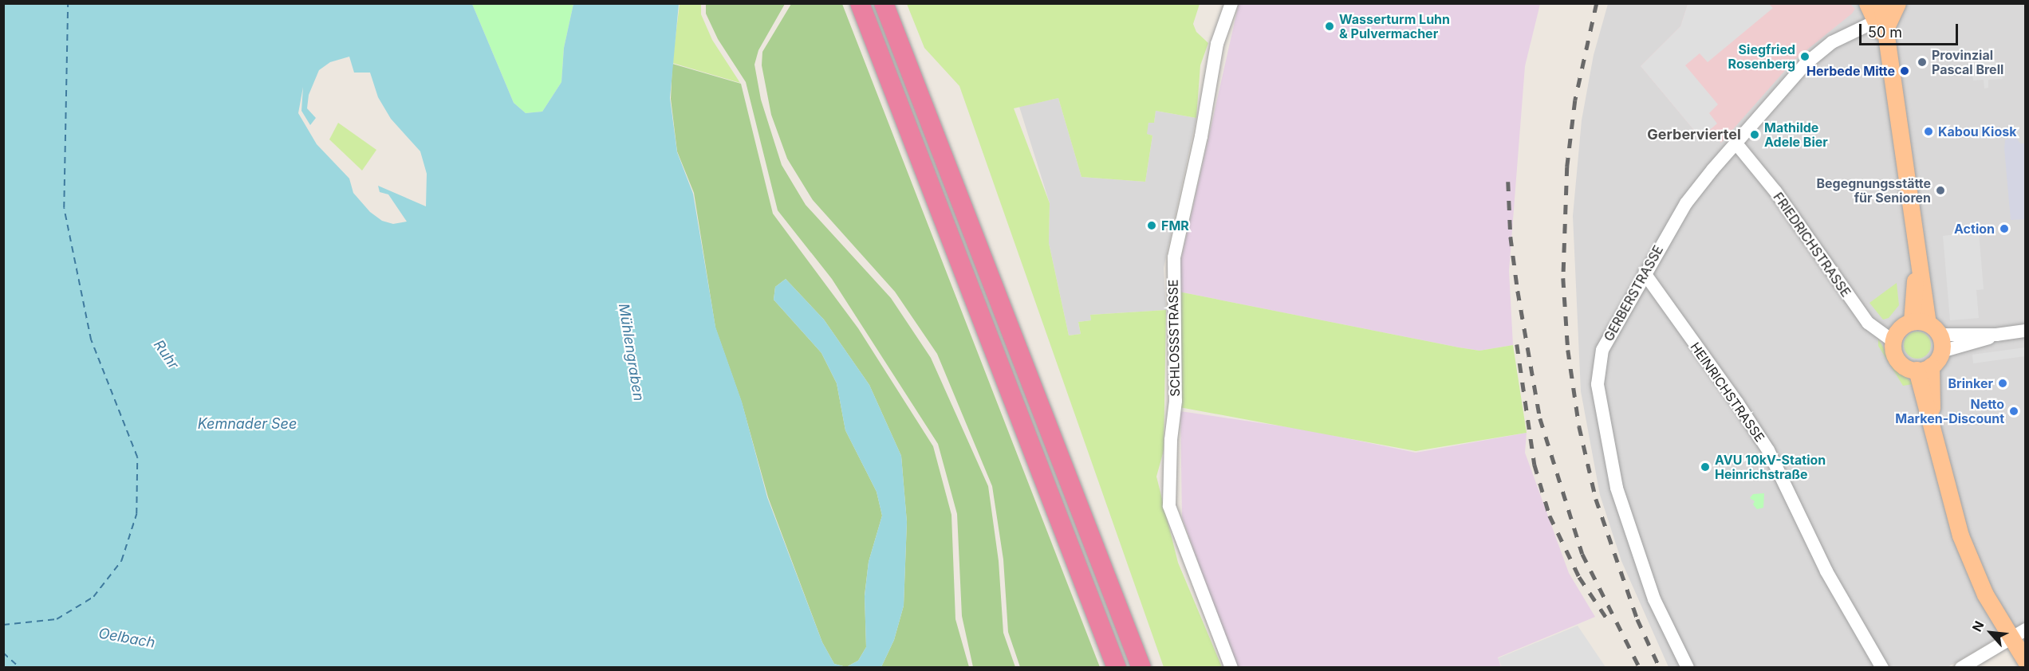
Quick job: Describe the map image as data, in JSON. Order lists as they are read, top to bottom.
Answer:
{
  "streets": {
    "street": [
      "FRIEDRICHSTRASSE",
      "GERBERSTRASSE",
      "SCHLOSSSTRASSE",
      "HEINRICHSTRASSE"
    ]
  },
  "crossings": [
    ["FRIEDRICHSTRASSE", "GERBERSTRASSE"],
    ["GERBERSTRASSE", "HEINRICHSTRASSE"]
  ],
  "districts": ["Gerberviertel"],
  "water": [
    "Mühlengraben",
    "Ruhr",
    "Kemnader See",
    "Oelbach"
  ],
  "places": [
    "Wasserturm Luhn & Pulvermacher",
    "Siegfried Rosenberg",
    "Provinzial Pascal Brell",
    "Herbede Mitte",
    "Kabou Kiosk",
    "Mathilde Adele Bier",
    "Begegnungsstätte für Senioren",
    "FMR",
    "Action",
    "Brinker",
    "Netto Marken-Discount",
    "AVU 10kV-Station Heinrichstraße"
  ],
  "scale_bar": "50 m",
  "north": "top left"
}
